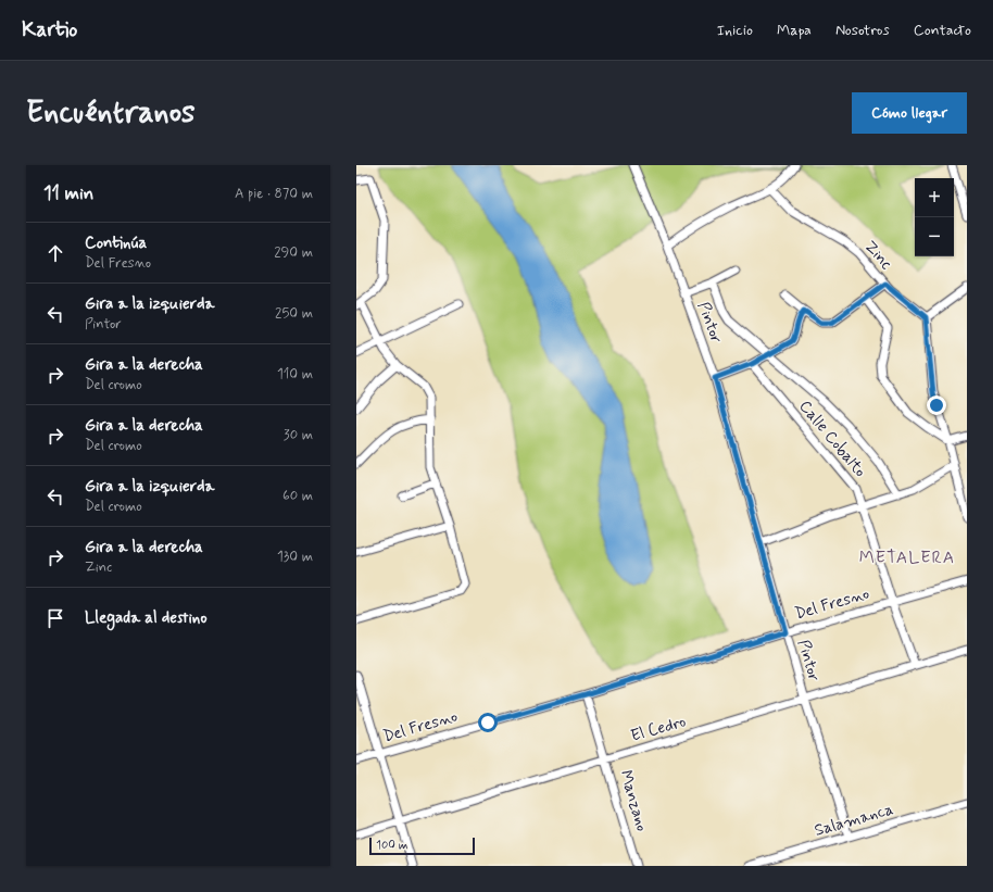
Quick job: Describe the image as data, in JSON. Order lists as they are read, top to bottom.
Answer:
{
  "streets": {
    "street": [
      "Zinc",
      "Pintor",
      "Calle Cobalto",
      "Del Fresno",
      "El Cedro",
      "Manzano",
      "Salamanca"
    ]
  },
  "crossings": [
    ["Pintor", "Del Fresno"],
    ["Pintor", "El Cedro"],
    ["Pintor", "Salamanca"],
    ["Calle Cobalto", "Del Fresno"],
    ["Calle Cobalto", "El Cedro"],
    ["Del Fresno", "Manzano"],
    ["El Cedro", "Manzano"]
  ],
  "districts": ["METALERA"],
  "scale_bar": "100 m",
  "page": {
    "header": "Kartio",
    "nav": [
      "Inicio",
      "Mapa",
      "Nosotros",
      "Contacto"
    ],
    "buttons": "Cómo llegar",
    "title": "Encuéntranos",
    "heading": ["11 min", "A pie · 870 m"],
    "map_buttons": ["+", "−"],
    "list": [
      ["Continúa", "Del Fresno", "290 m"],
      ["Gira a la izquierda", "Pintor", "250 m"],
      ["Gira a la derecha", "Del cromo", "110 m"],
      ["Gira a la derecha", "Del cromo", "30 m"],
      ["Gira a la izquierda", "Del cromo", "60 m"],
      ["Gira a la derecha", "Zinc", "130 m"],
      "Llegada al destino"
    ],
    "scale": "100 m"
  }
}
